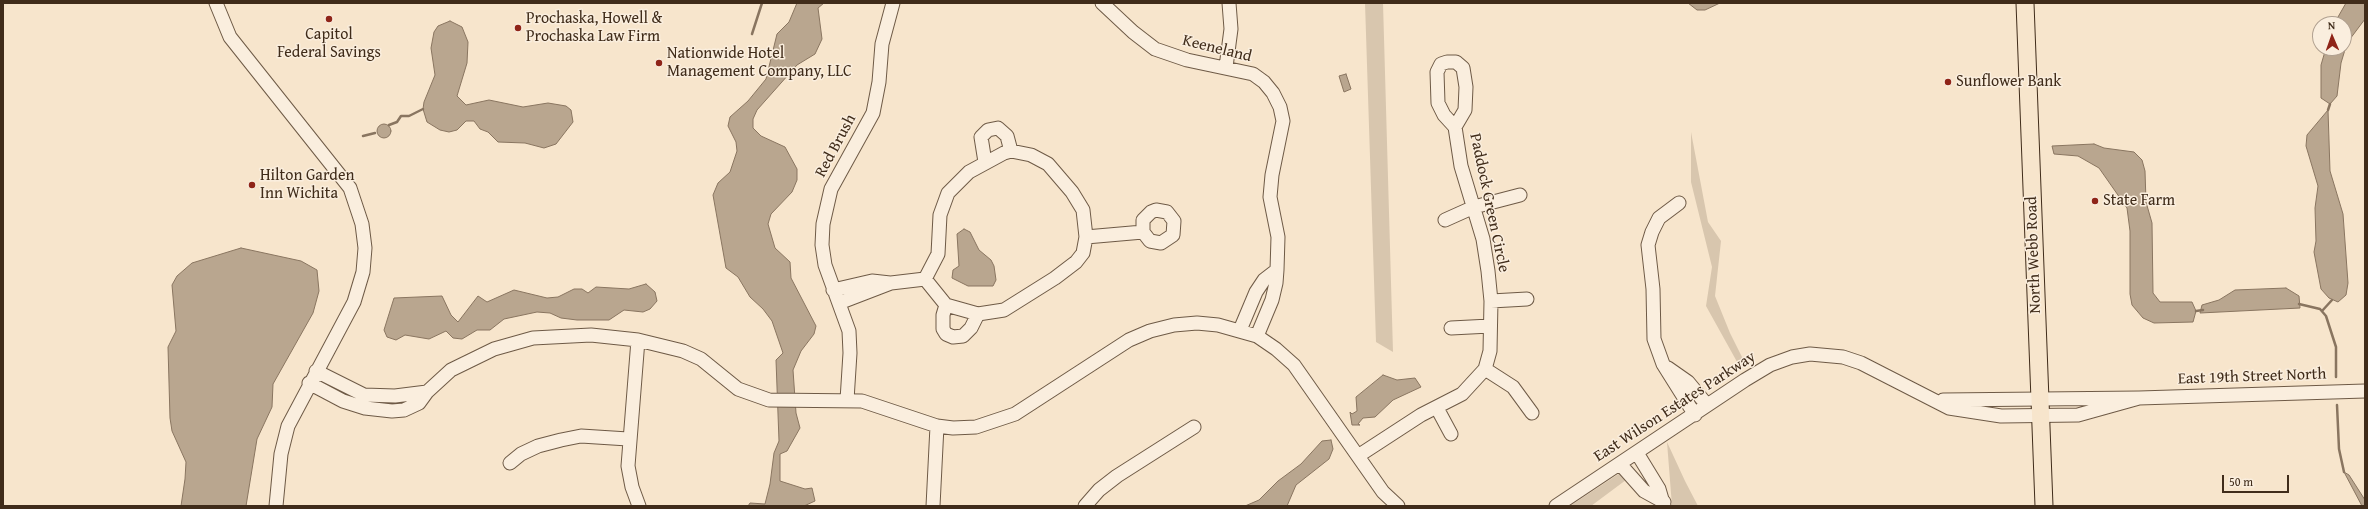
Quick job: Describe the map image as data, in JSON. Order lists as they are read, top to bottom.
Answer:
{
  "streets": {
    "main road": ["North Webb Road"],
    "street": [
      "Keeneland",
      "Red Brush",
      "Paddock Green Circle",
      "East 19th Street North",
      "East Wilson Estates Parkway"
    ]
  },
  "crossings": [
    ["North Webb Road", "East 19th Street North"],
    ["North Webb Road", "East Wilson Estates Parkway"],
    ["East 19th Street North", "East Wilson Estates Parkway"]
  ],
  "places": [
    "Capitol Federal Savings",
    "Prochaska, Howell & Prochaska Law Firm",
    "Nationwide Hotel Management Company, LLC",
    "Sunflower Bank",
    "Hilton Garden Inn Wichita",
    "State Farm"
  ],
  "scale_bar": "50 m",
  "north": "top"
}
